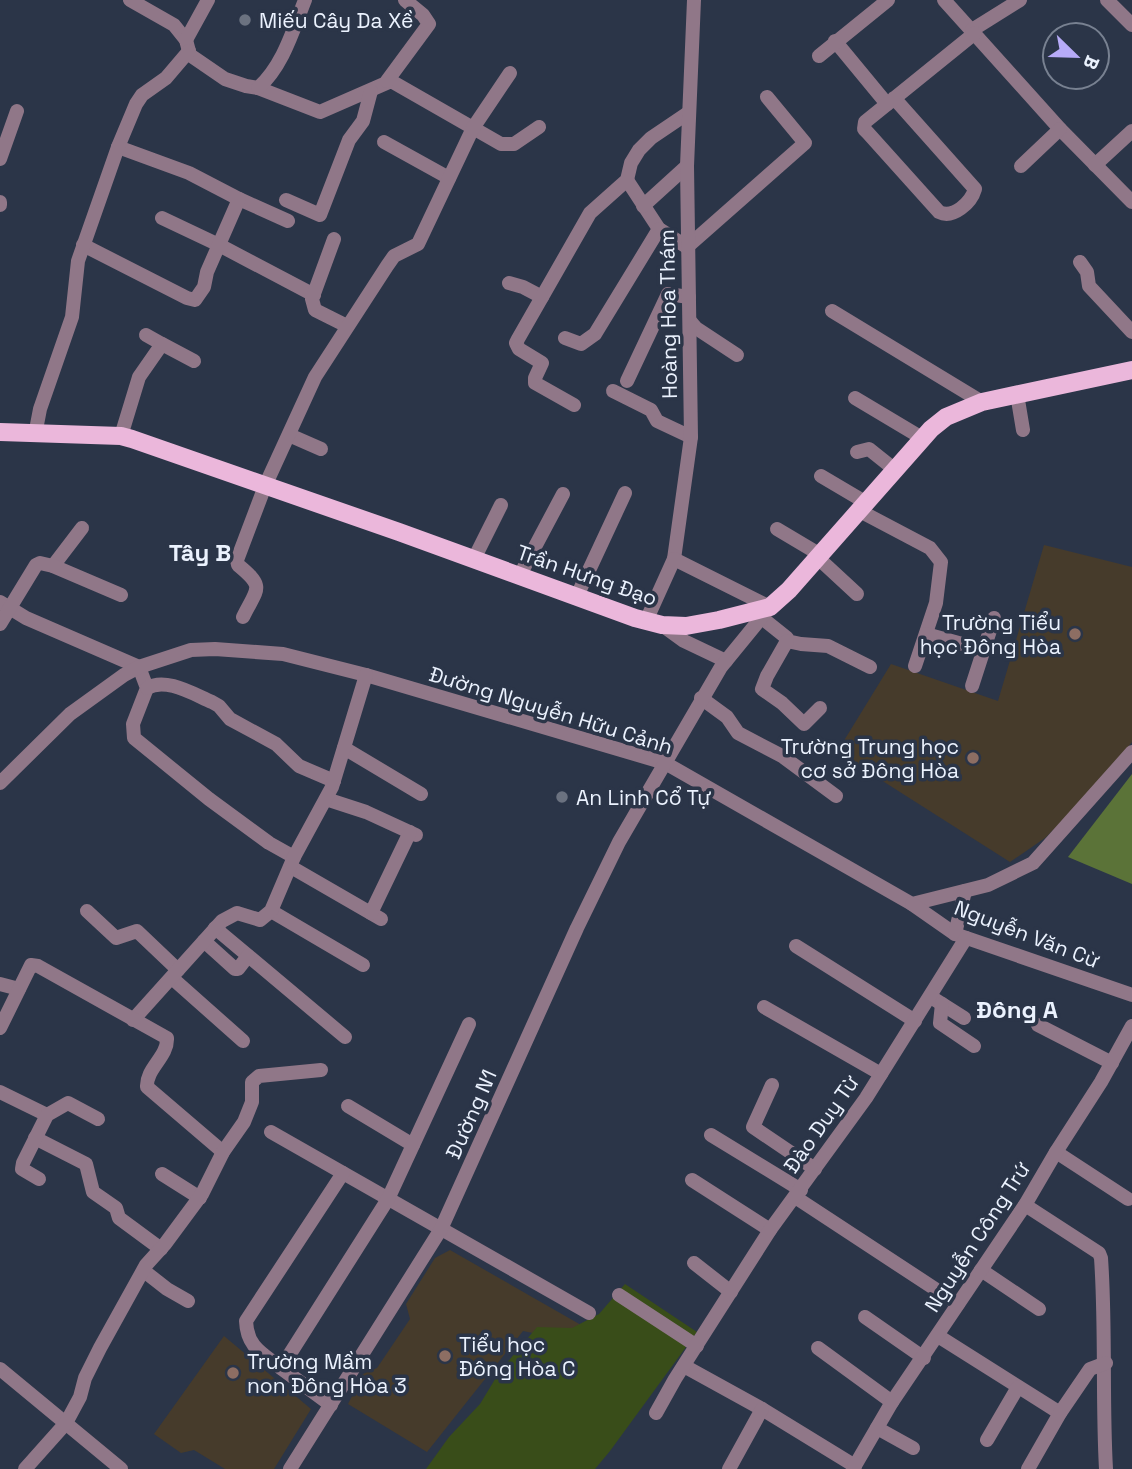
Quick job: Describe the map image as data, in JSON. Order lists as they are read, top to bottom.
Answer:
{
  "streets": {
    "main road": ["Trần Hưng Đạo"],
    "street": [
      "Hoàng Hoa Thám",
      "Đường Nguyễn Hữu Cảnh",
      "Nguyễn Văn Cừ",
      "Đường N1",
      "Đào Duy Từ",
      "Nguyễn Công Trứ"
    ]
  },
  "crossings": [
    ["Hoàng Hoa Thám", "Trần Hưng Đạo"],
    ["Trần Hưng Đạo", "Đường N1"],
    ["Đường Nguyễn Hữu Cảnh", "Nguyễn Văn Cừ"],
    ["Đường Nguyễn Hữu Cảnh", "Đường N1"],
    ["Nguyễn Văn Cừ", "Đào Duy Từ"]
  ],
  "districts": ["Tây B", "Đông A"],
  "places": [
    "Miếu Cây Da Xề",
    "Trường Tiểu học Đông Hòa",
    "Trường Trung học cơ sở Đông Hòa",
    "An Linh Cổ Tự",
    "Tiểu học Đông Hòa C",
    "Trường Mầm non Đông Hòa 3"
  ],
  "north": "bottom right"
}
